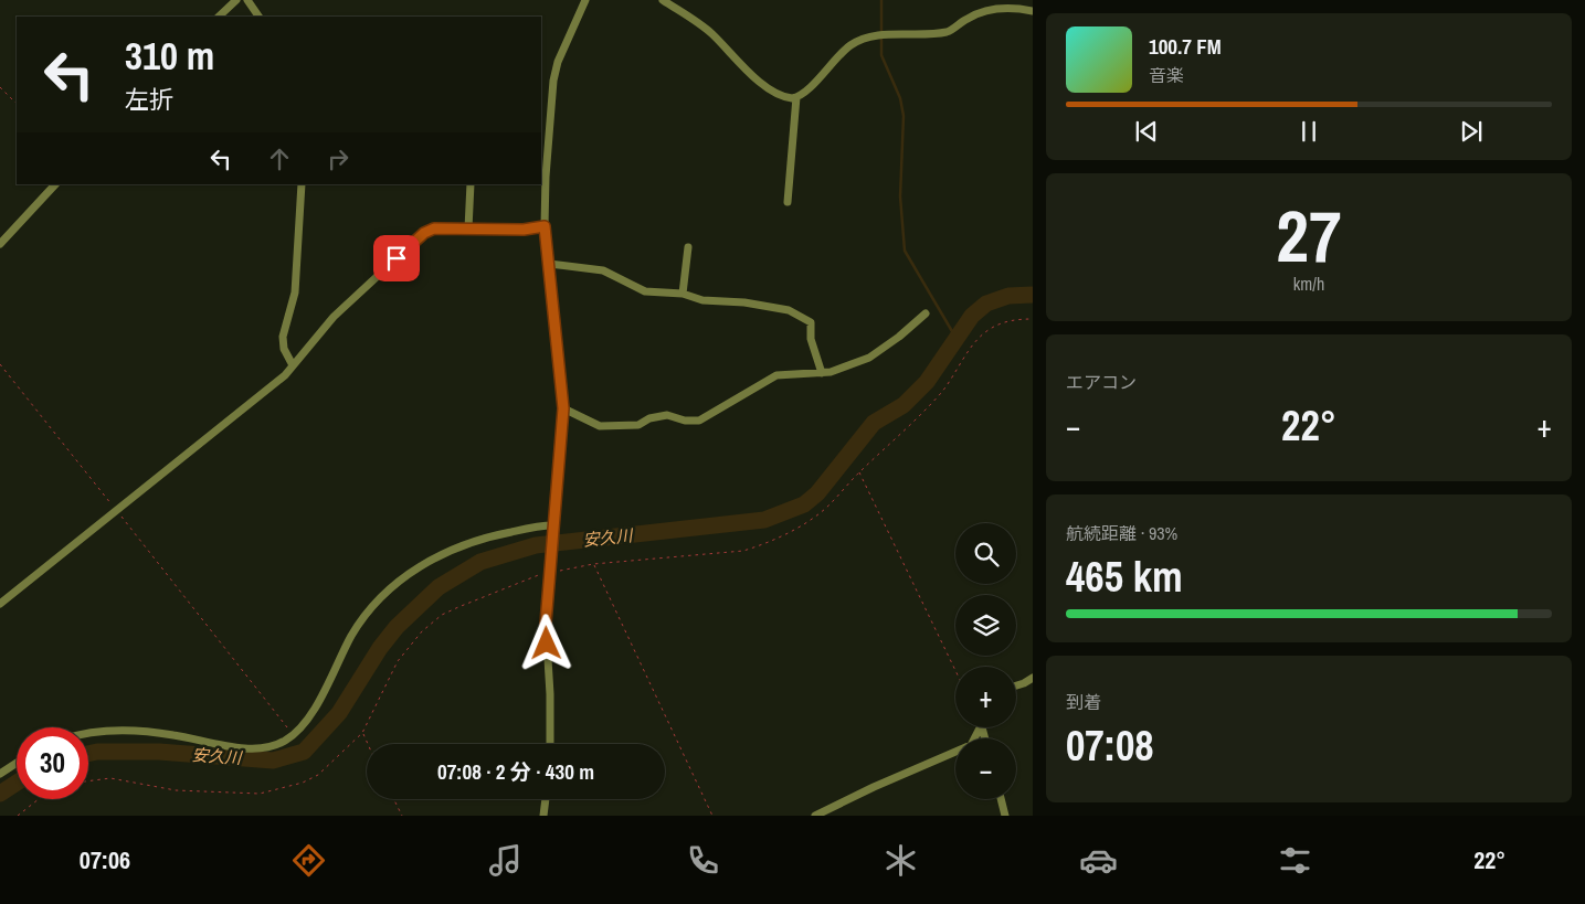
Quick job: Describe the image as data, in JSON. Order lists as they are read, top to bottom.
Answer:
{
  "water": ["安久川"],
  "page": {
    "turn": ["310 m", "左折"],
    "song": ["100.7 FM", "音楽"],
    "tile": [
      ["27", "km/h"],
      "エアコン",
      ["航続距離 · 93%", "465 km"],
      ["到着", "07:08"]
    ],
    "heat": ["−", "22°", "+"],
    "map_buttons": ["+", "−"],
    "limit": "30",
    "trip": "07:08 · 2 分 · 430 m",
    "tabs": ["07:06", "22°"]
  }
}
